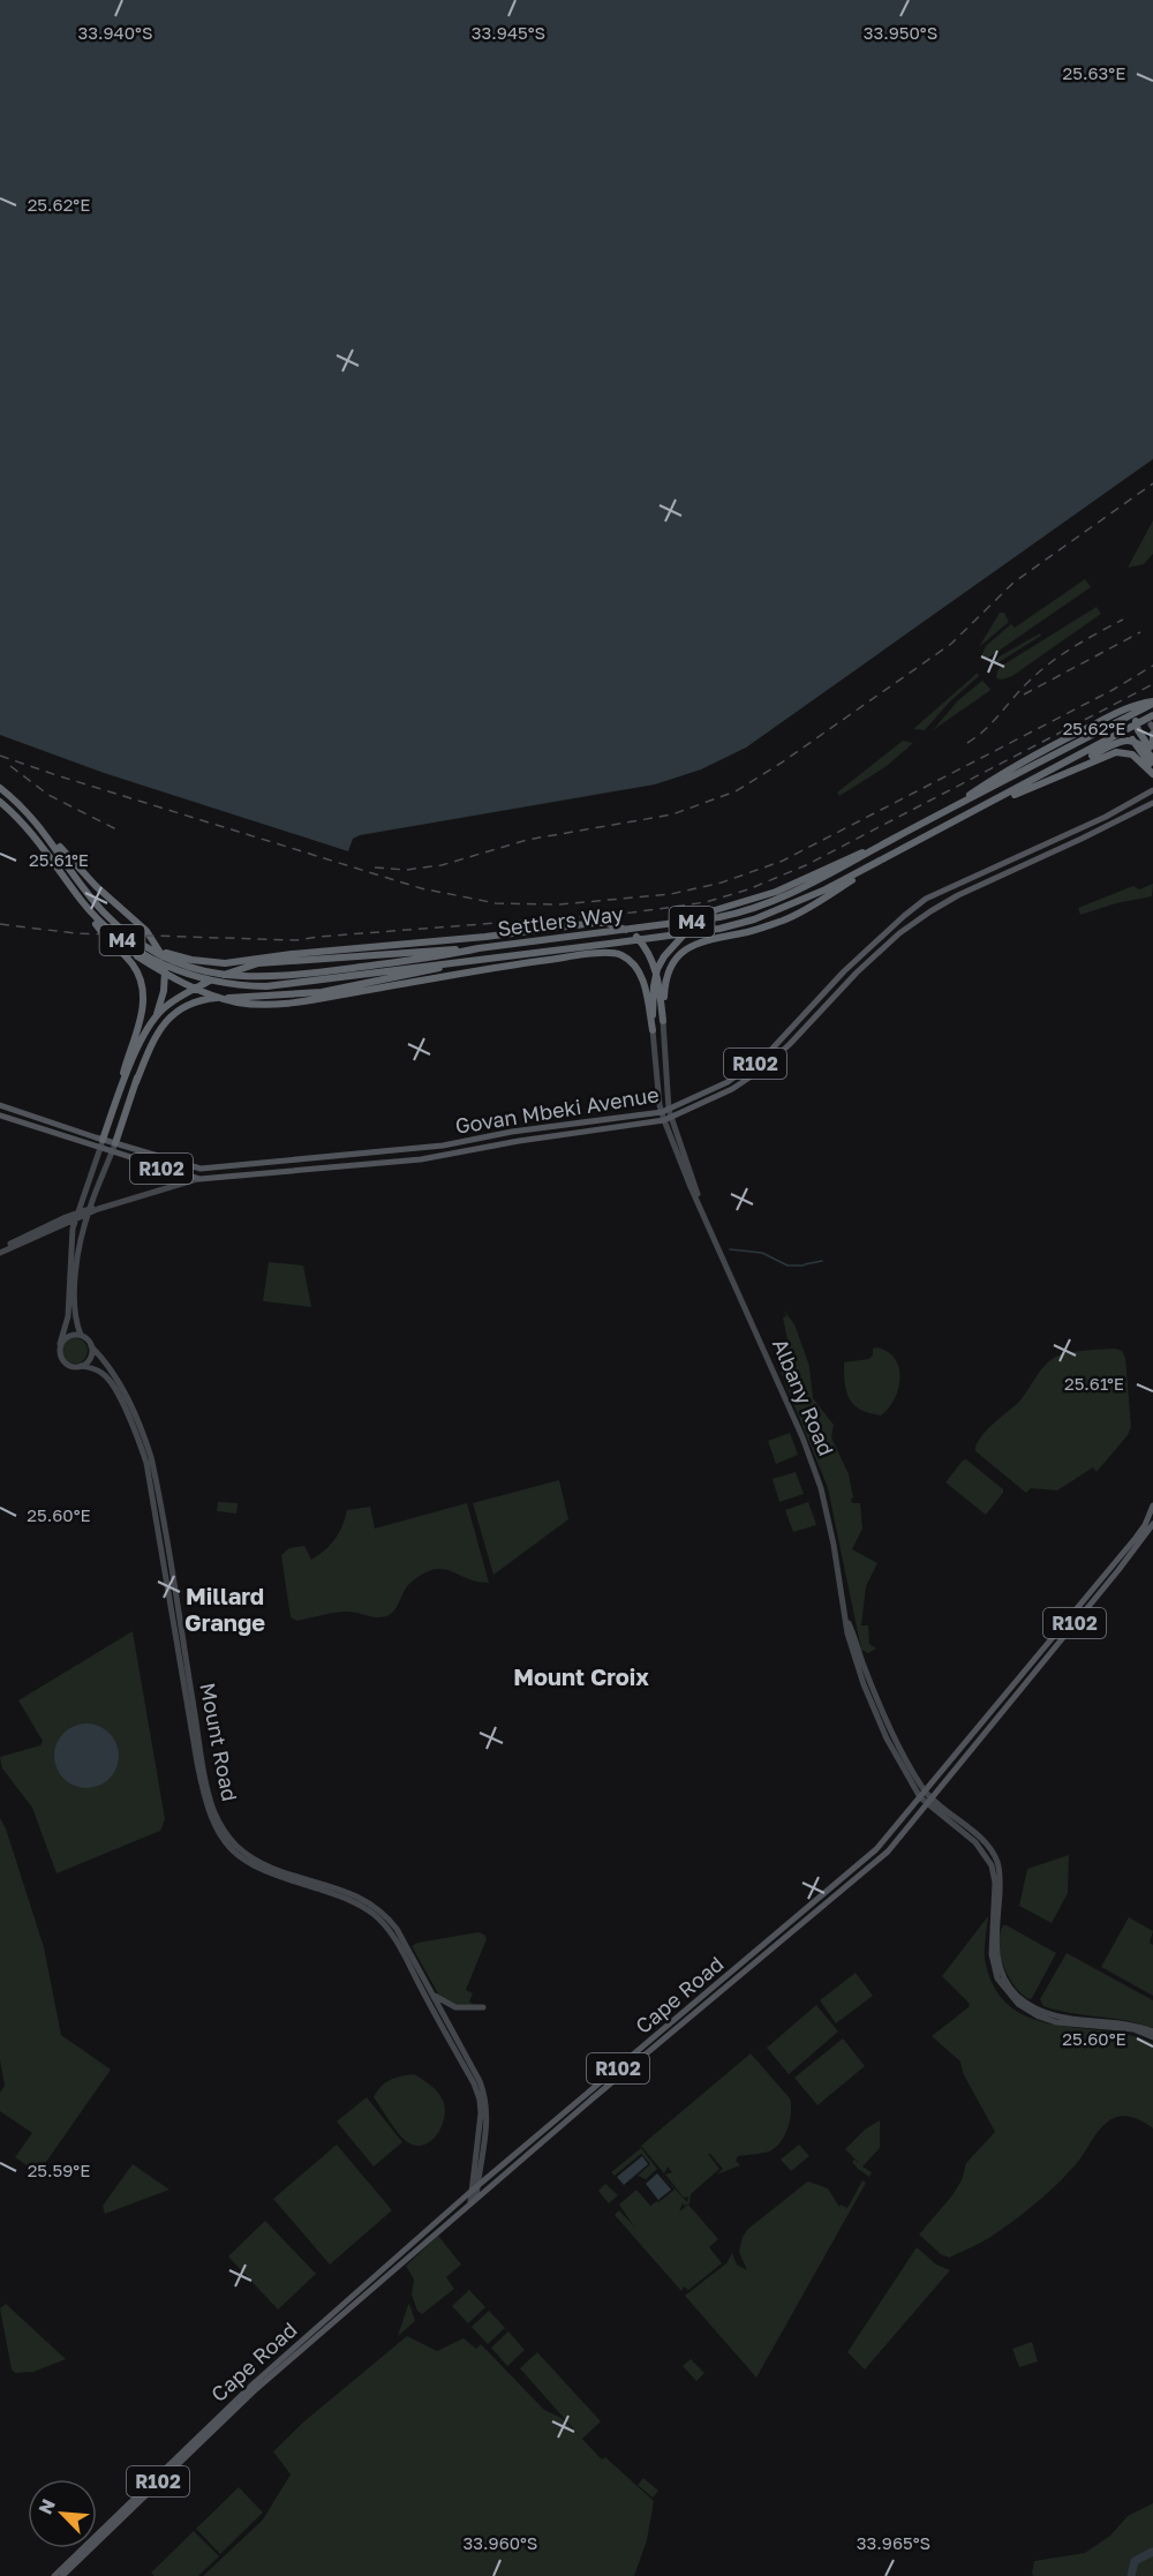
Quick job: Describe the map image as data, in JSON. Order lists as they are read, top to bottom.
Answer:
{
  "streets": {
    "highway": ["Settlers Way", "M4"],
    "main road": [
      "R102",
      "Govan Mbeki Avenue",
      "Albany Road",
      "Mount Road",
      "Cape Road"
    ]
  },
  "crossings": [
    ["Settlers Way", "M4"],
    ["Govan Mbeki Avenue", "Albany Road"],
    ["Albany Road", "Cape Road"],
    ["Mount Road", "Cape Road"]
  ],
  "districts": ["Millard Grange", "Mount Croix"],
  "north": "top left",
  "coordinates": [
    "33.940°S",
    "33.945°S",
    "33.950°S",
    "25.63°E",
    "25.62°E",
    "25.61°E",
    "25.60°E",
    "25.59°E",
    "33.960°S",
    "33.965°S"
  ]
}
